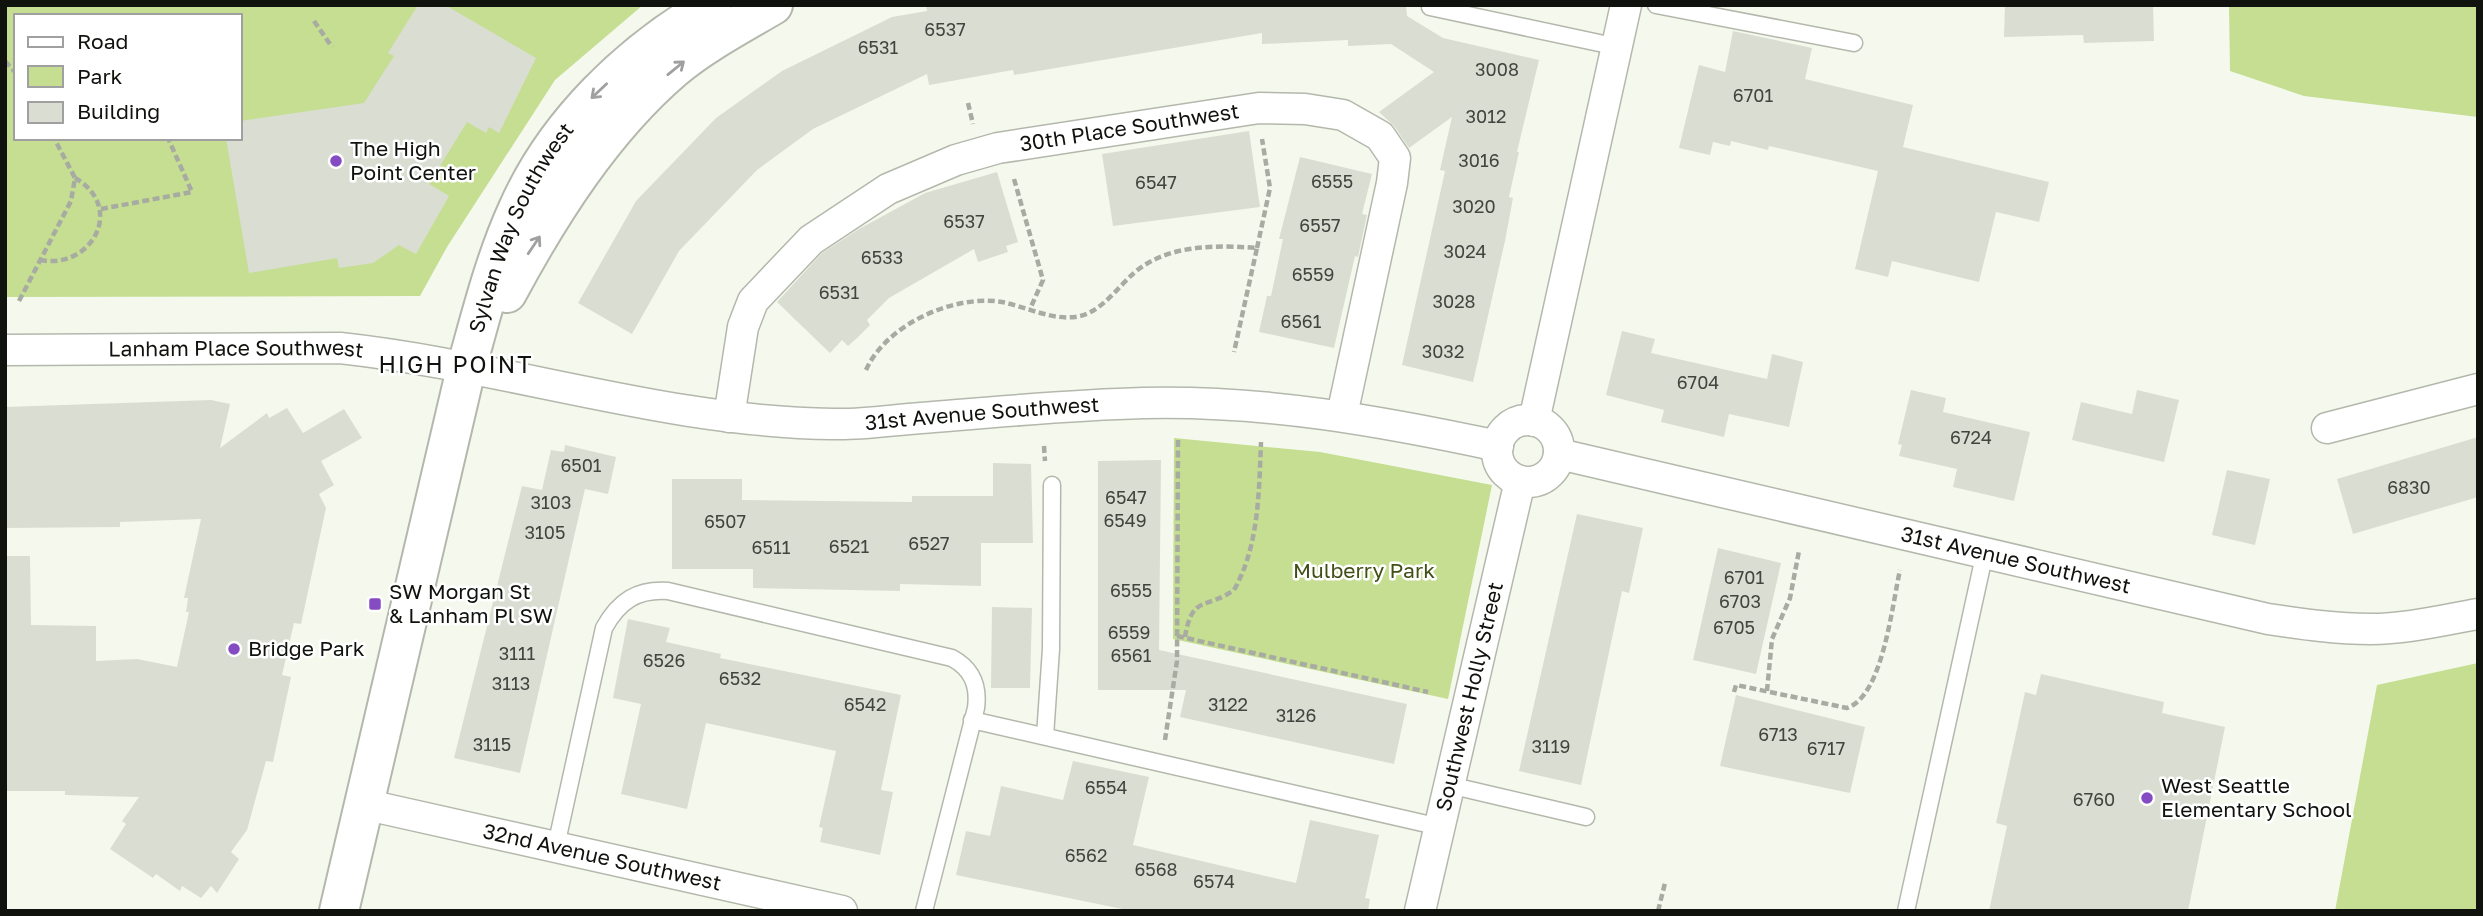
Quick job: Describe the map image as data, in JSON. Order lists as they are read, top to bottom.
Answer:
{
  "streets": {
    "street": [
      "30th Place Southwest",
      "Sylvan Way Southwest",
      "Lanham Place Southwest",
      "31st Avenue Southwest",
      "Southwest Holly Street",
      "32nd Avenue Southwest"
    ]
  },
  "crossings": [
    ["30th Place Southwest", "31st Avenue Southwest"],
    ["Sylvan Way Southwest", "Lanham Place Southwest"],
    ["Sylvan Way Southwest", "31st Avenue Southwest"],
    ["Lanham Place Southwest", "31st Avenue Southwest"],
    ["31st Avenue Southwest", "Southwest Holly Street"]
  ],
  "districts": ["HIGH POINT"],
  "parks": ["Mulberry Park"],
  "places": {
    "other": ["The High Point Center", "Bridge Park", "West Seattle Elementary School"],
    "transit": ["SW Morgan St & Lanham Pl SW"]
  },
  "house_numbers": [
    "6537",
    "6531",
    "3008",
    "6701",
    "3012",
    "3016",
    "6555",
    "6547",
    "3020",
    "6537",
    "6557",
    "3024",
    "6533",
    "6559",
    "6531",
    "3028",
    "6561",
    "3032",
    "6704",
    "6724",
    "6501",
    "6830",
    "6547",
    "3103",
    "6549",
    "6507",
    "3105",
    "6527",
    "6521",
    "6511",
    "6701",
    "6555",
    "6703",
    "6705",
    "6559",
    "3111",
    "6561",
    "6526",
    "6532",
    "3113",
    "6542",
    "3122",
    "3126",
    "6713",
    "3115",
    "3119",
    "6717",
    "6554",
    "6760",
    "6562",
    "6568",
    "6574"
  ],
  "legend": ["Road", "Park", "Building"]
}
